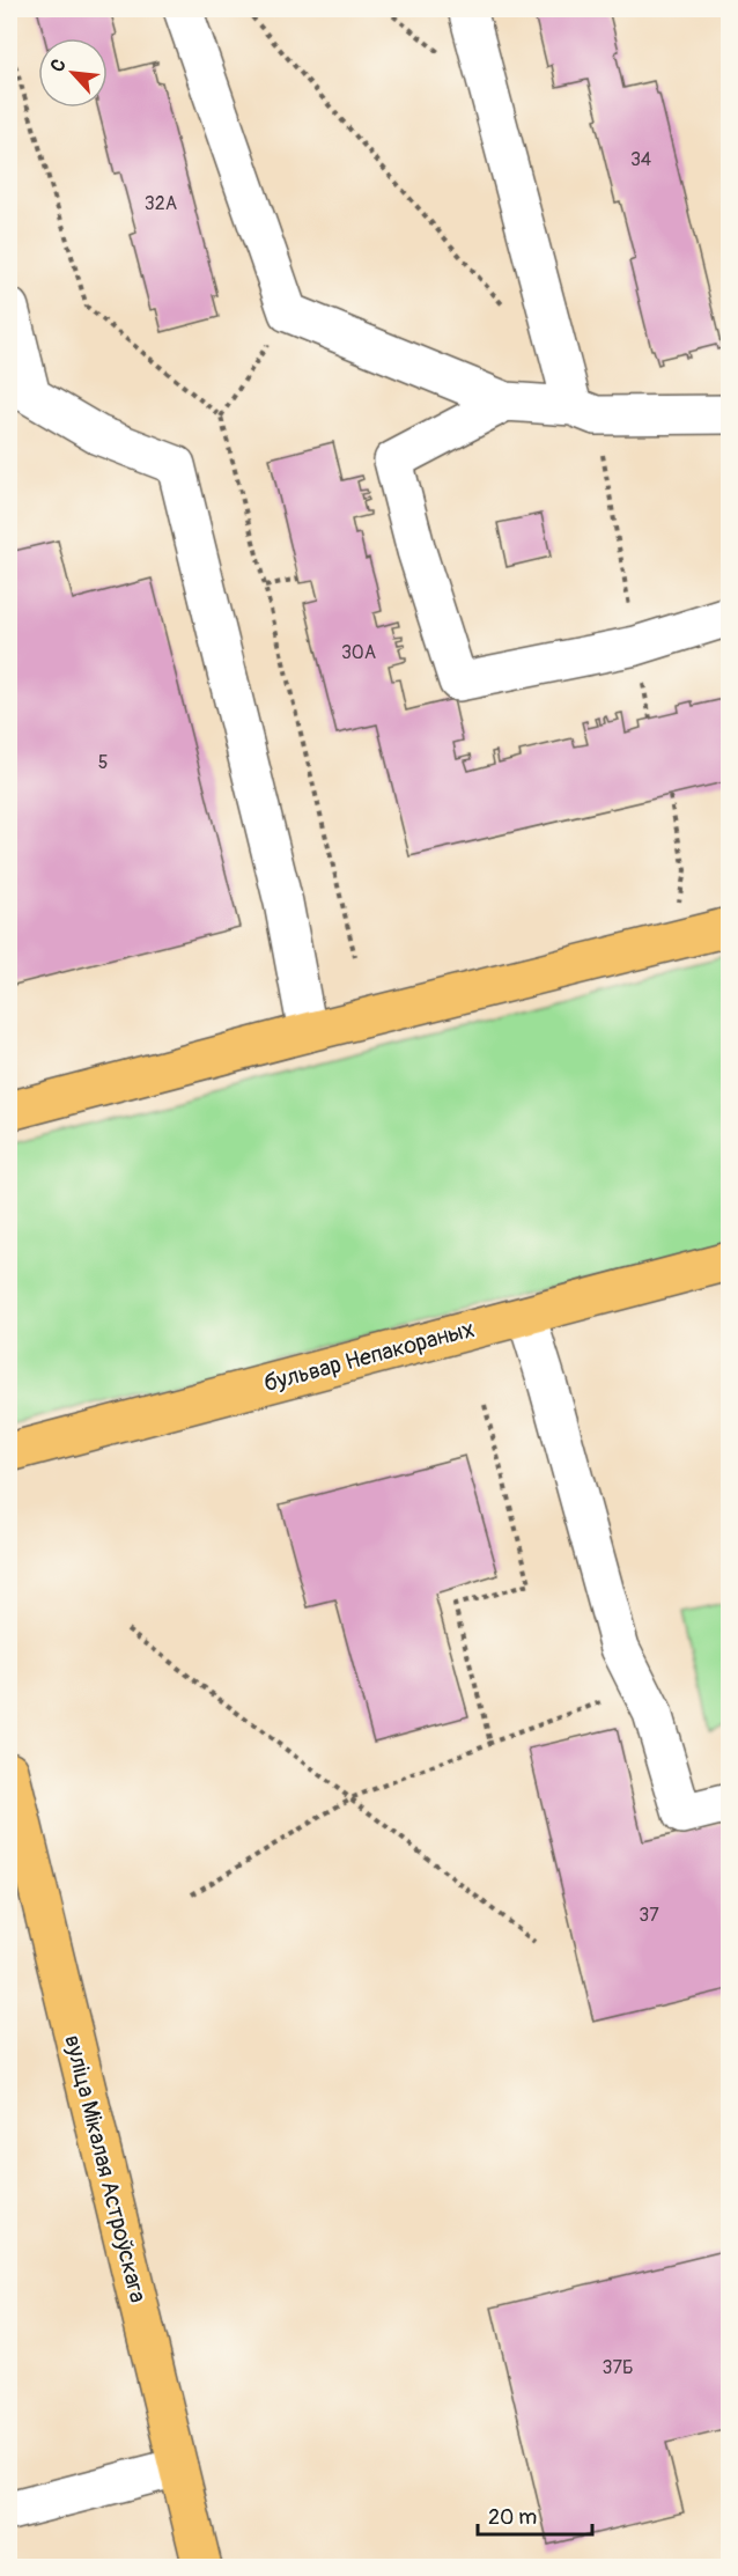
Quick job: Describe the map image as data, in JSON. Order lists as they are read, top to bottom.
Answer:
{
  "streets": {
    "main road": ["бульвар Непакораных", "вуліца Мікалая Астроўскага"]
  },
  "house_numbers": [
    "34",
    "32А",
    "30А",
    "5",
    "37",
    "37Б"
  ],
  "scale_bar": "20 m",
  "north": "top left"
}
